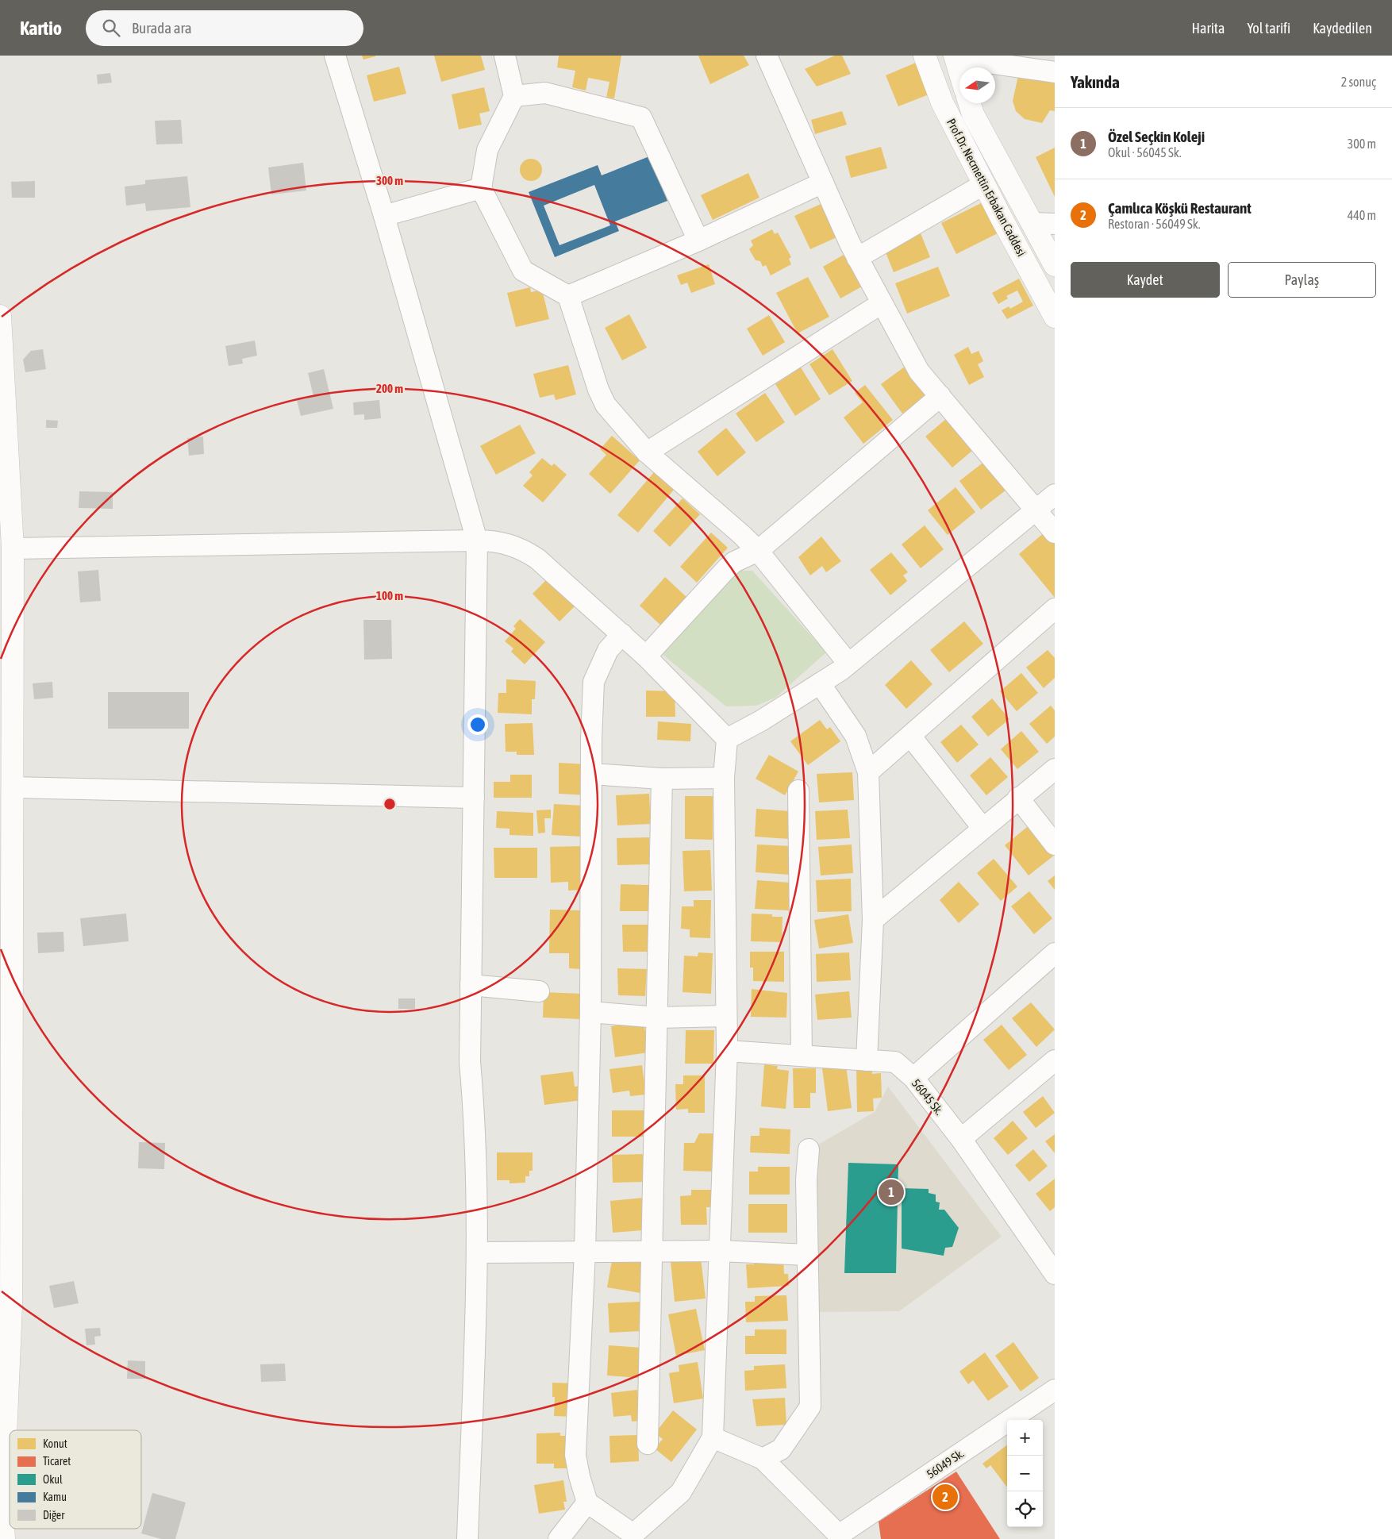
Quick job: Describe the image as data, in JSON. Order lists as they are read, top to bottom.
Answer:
{
  "streets": {
    "main road": ["Prof.Dr. Necmettin Erbakan Caddesi"],
    "street": ["56045 Sk.", "56049 Sk."]
  },
  "legend": [
    "Konut",
    "Ticaret",
    "Okul",
    "Kamu",
    "Diğer"
  ],
  "north": "left",
  "page": {
    "header": "Kartio",
    "search": "Burada ara",
    "nav": ["Harita", "Yol tarifi", "Kaydedilen"],
    "heading": ["Yakında", "2 sonuç"],
    "list": [
      {
        "mark": "1",
        "name": "Özel Seçkin Koleji",
        "note": "Okul · 56045 Sk.",
        "value": "300 m"
      },
      {
        "mark": "2",
        "name": "Çamlıca Köşkü Restaurant",
        "note": "Restoran · 56049 Sk.",
        "value": "440 m"
      }
    ],
    "buttons": ["Kaydet", "Paylaş"],
    "pins": ["1", "2"],
    "map_buttons": ["+", "−"]
  },
  "rings": ["300 m", "200 m", "100 m"]
}
